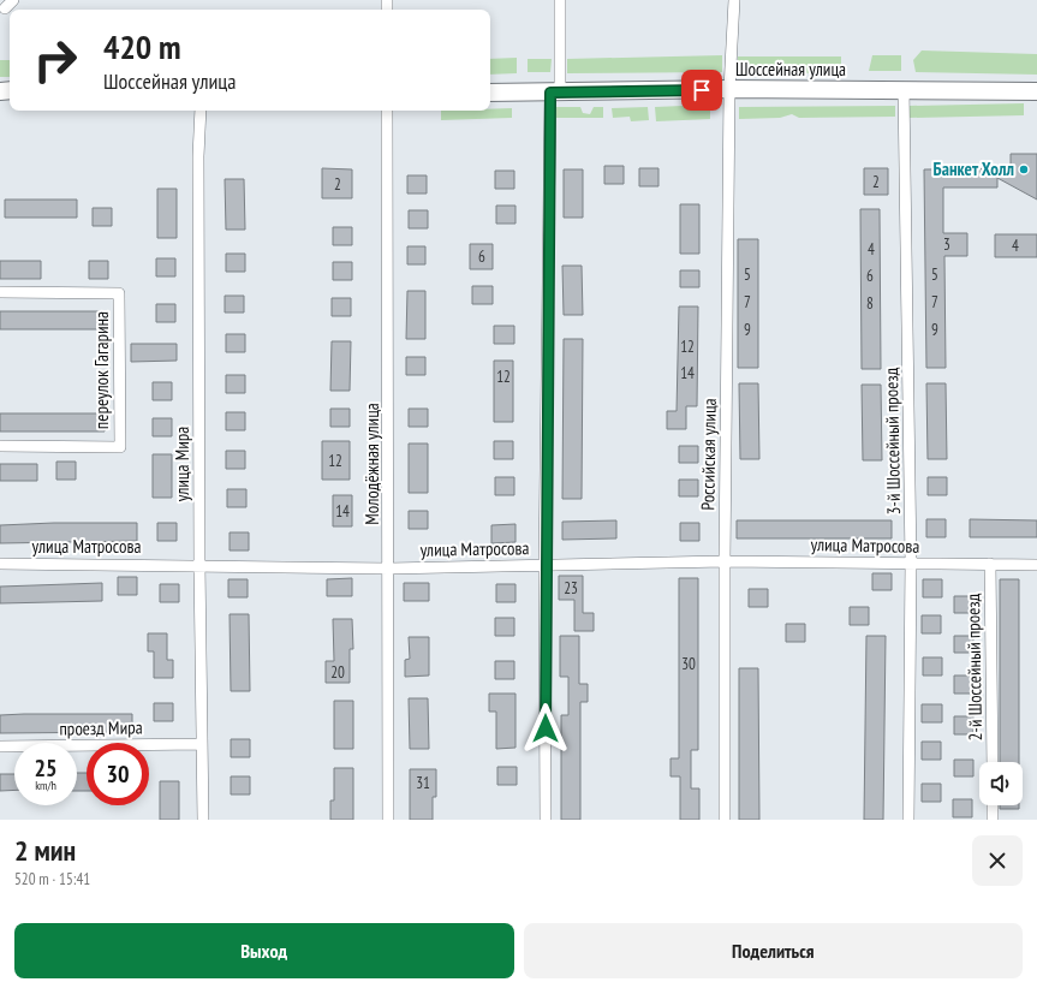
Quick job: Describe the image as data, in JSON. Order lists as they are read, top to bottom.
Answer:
{
  "streets": {
    "main road": ["Шоссейная улица"],
    "street": [
      "переулок Гагарина",
      "3-й Шоссейный проезд",
      "Российская улица",
      "улица Мира",
      "Молодёжная улица",
      "улица Матросова",
      "2-й Шоссейный проезд",
      "проезд Мира"
    ]
  },
  "crossings": [
    ["Шоссейная улица", "3-й Шоссейный проезд"],
    ["Шоссейная улица", "Российская улица"],
    ["3-й Шоссейный проезд", "улица Матросова"],
    ["Российская улица", "улица Матросова"],
    ["улица Мира", "улица Матросова"],
    ["улица Мира", "проезд Мира"],
    ["Молодёжная улица", "улица Матросова"],
    ["улица Матросова", "2-й Шоссейный проезд"]
  ],
  "places": ["Банкет Холл"],
  "house_numbers": [
    "2",
    "2",
    "3",
    "4",
    "4",
    "6",
    "5",
    "5",
    "6",
    "7",
    "7",
    "8",
    "9",
    "9",
    "12",
    "14",
    "12",
    "12",
    "14",
    "23",
    "30",
    "20",
    "31"
  ],
  "page": {
    "turn": ["420 m", "Шоссейная улица"],
    "speed": "25 km/h",
    "limit": "30",
    "heading": ["2 мин", "520 m · 15:41"],
    "buttons": ["Выход", "Поделиться"]
  }
}
